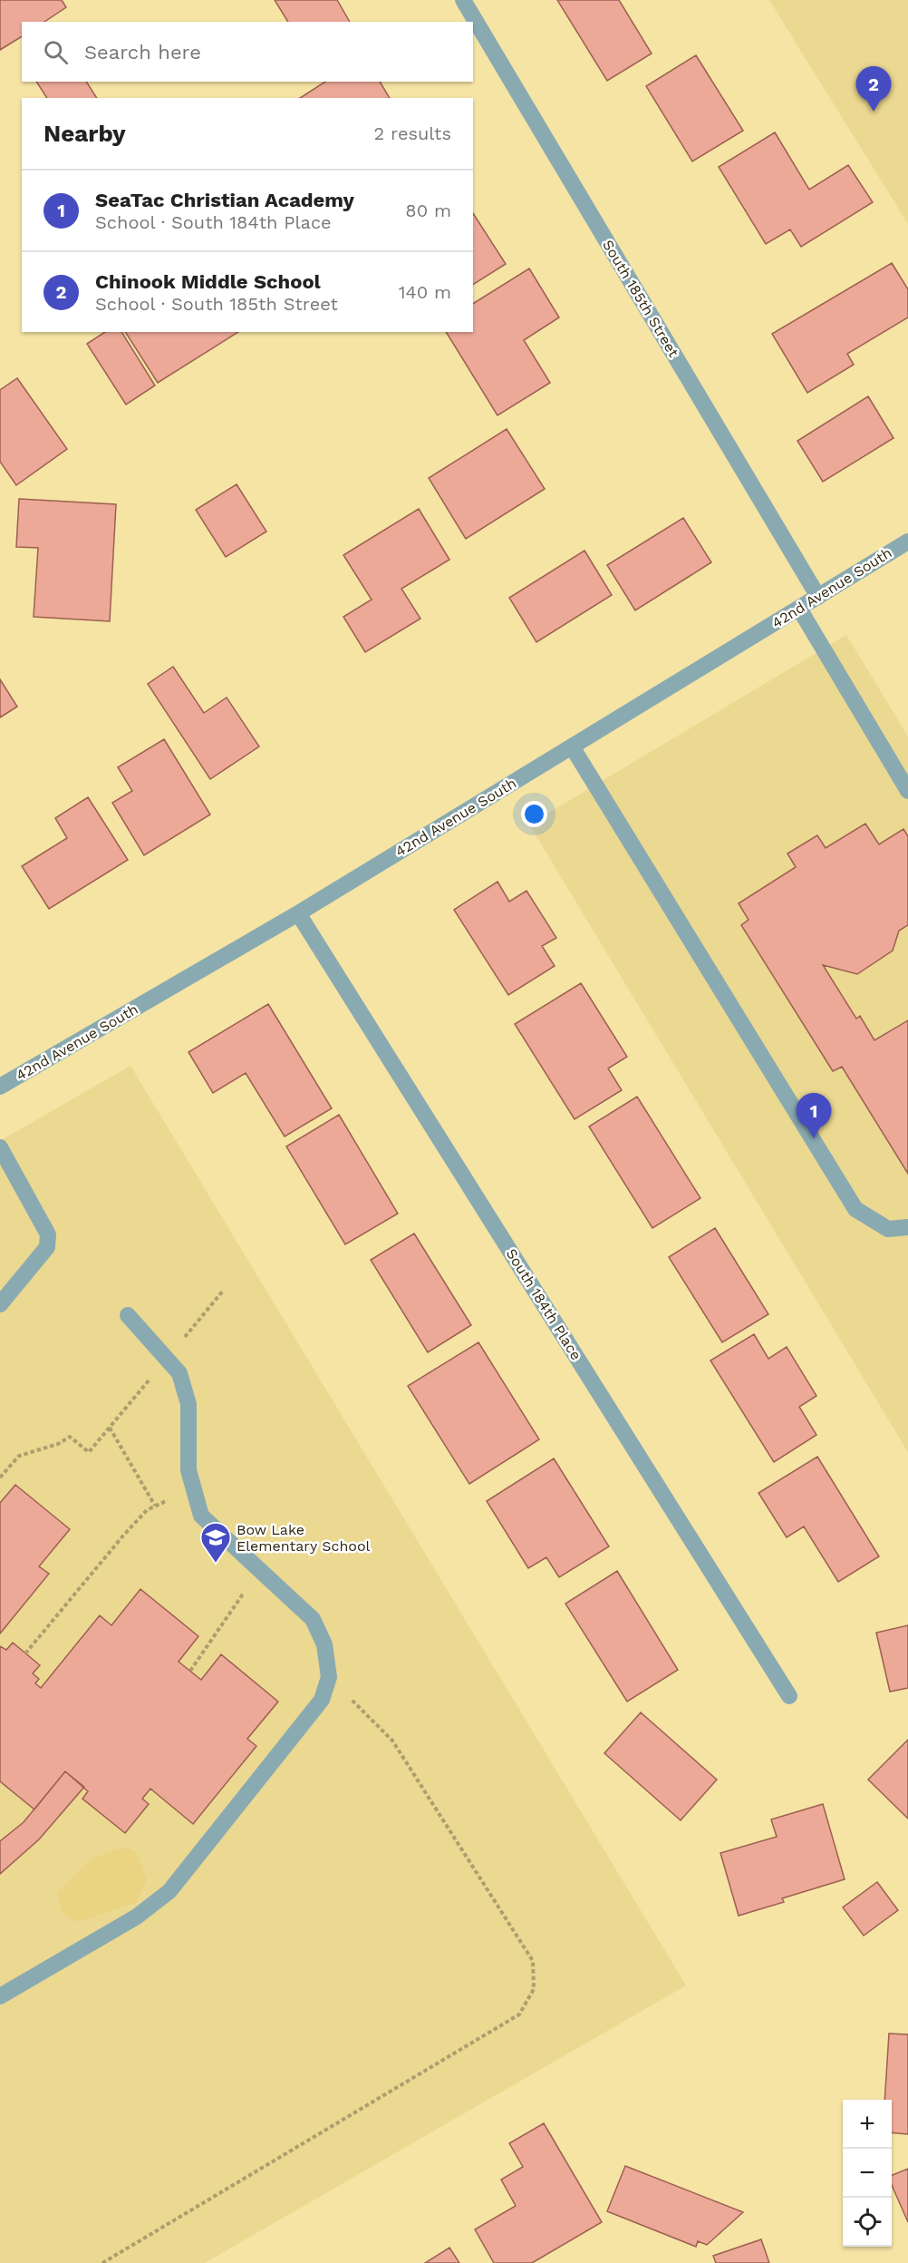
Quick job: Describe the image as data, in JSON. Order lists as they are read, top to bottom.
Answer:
{
  "streets": {
    "street": ["South 185th Street", "42nd Avenue South", "South 184th Place"]
  },
  "crossings": [
    ["South 185th Street", "42nd Avenue South"],
    ["42nd Avenue South", "South 184th Place"]
  ],
  "places": {
    "school or university": ["Bow Lake Elementary School"]
  },
  "page": {
    "search": "Search here",
    "pins": ["2", "1"],
    "heading": ["Nearby", "2 results"],
    "list": [
      {
        "mark": "1",
        "name": "SeaTac Christian Academy",
        "note": "School · South 184th Place",
        "value": "80 m"
      },
      {
        "mark": "2",
        "name": "Chinook Middle School",
        "note": "School · South 185th Street",
        "value": "140 m"
      }
    ],
    "map_buttons": ["+", "−"]
  }
}
